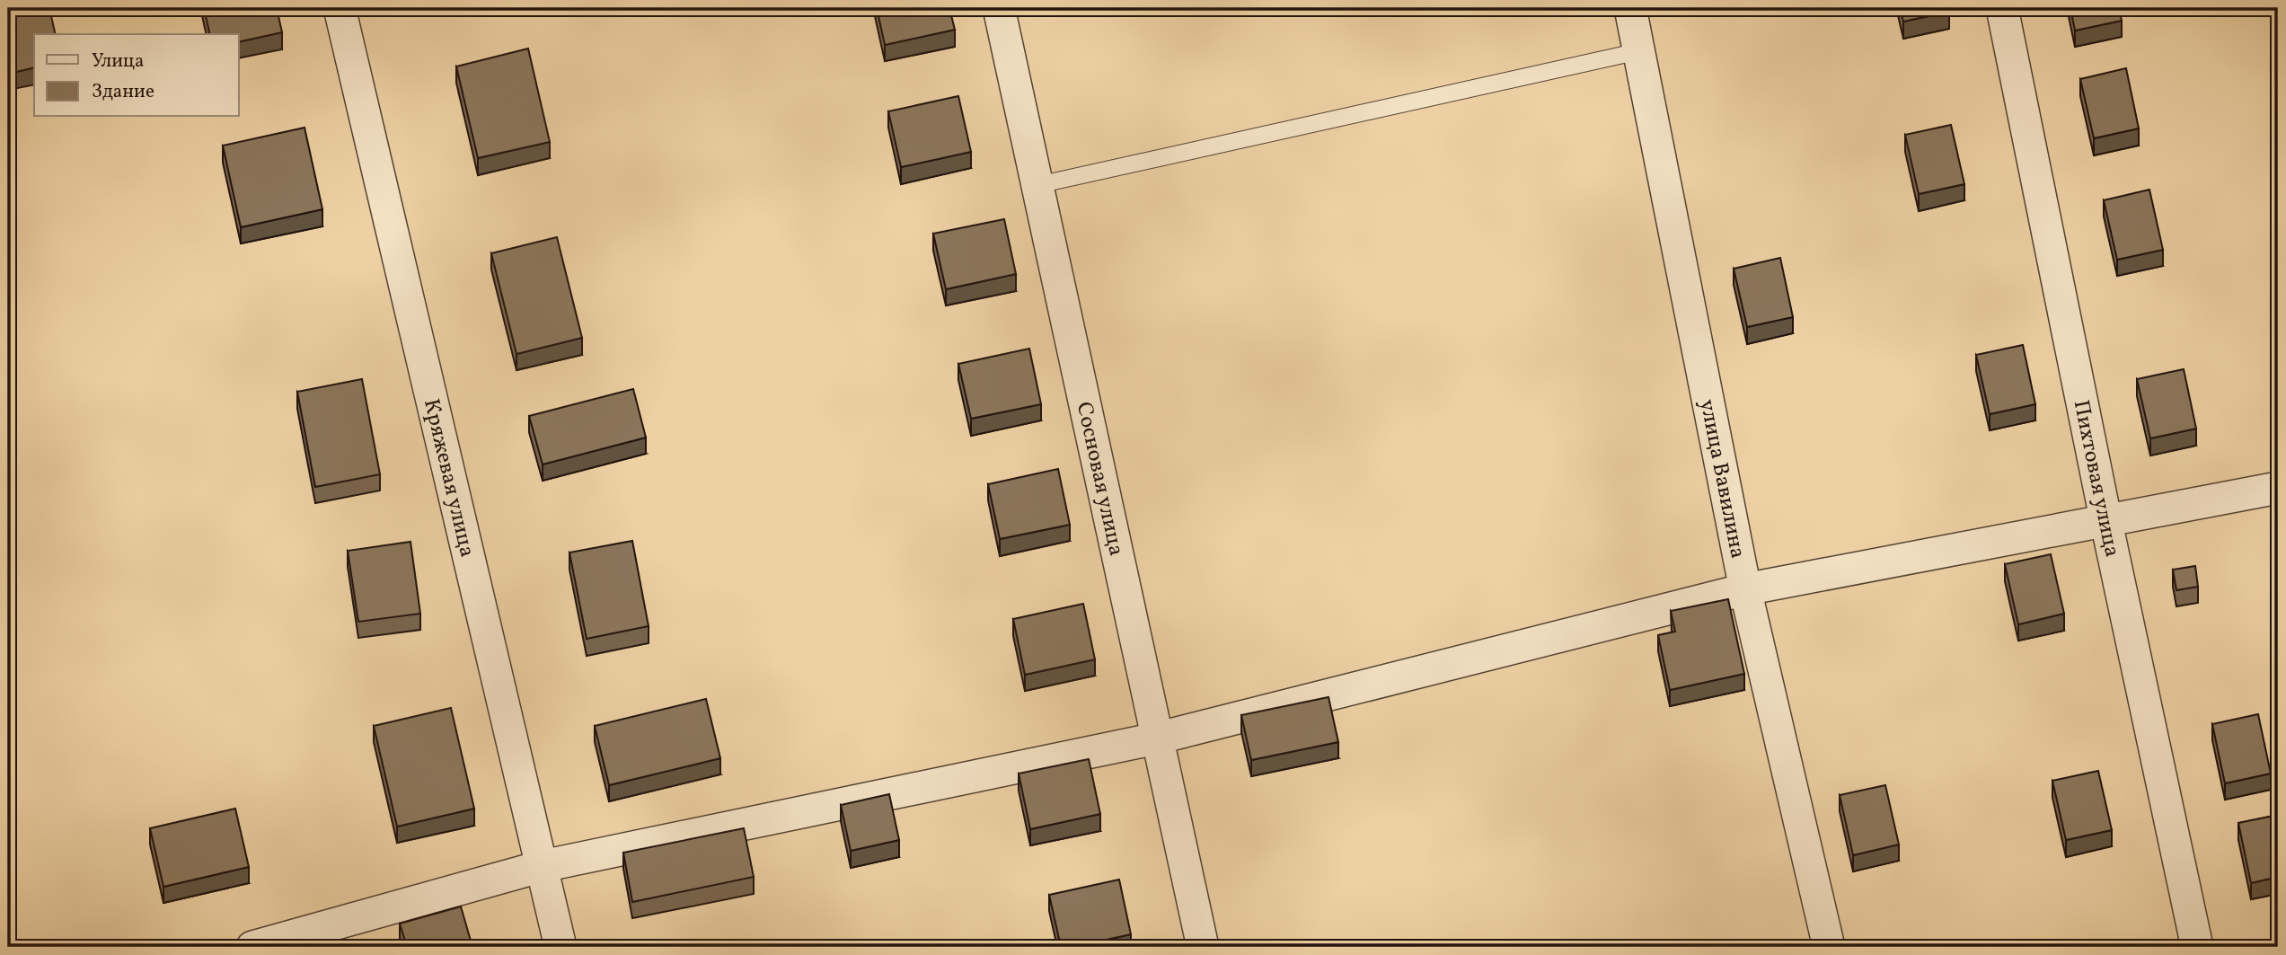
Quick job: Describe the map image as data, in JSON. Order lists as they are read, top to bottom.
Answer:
{
  "streets": {
    "street": [
      "Кряжевая улица",
      "Сосновая улица",
      "Пихтовая улица",
      "улица Вавилина"
    ]
  },
  "legend": ["Улица", "Здание"]
}
